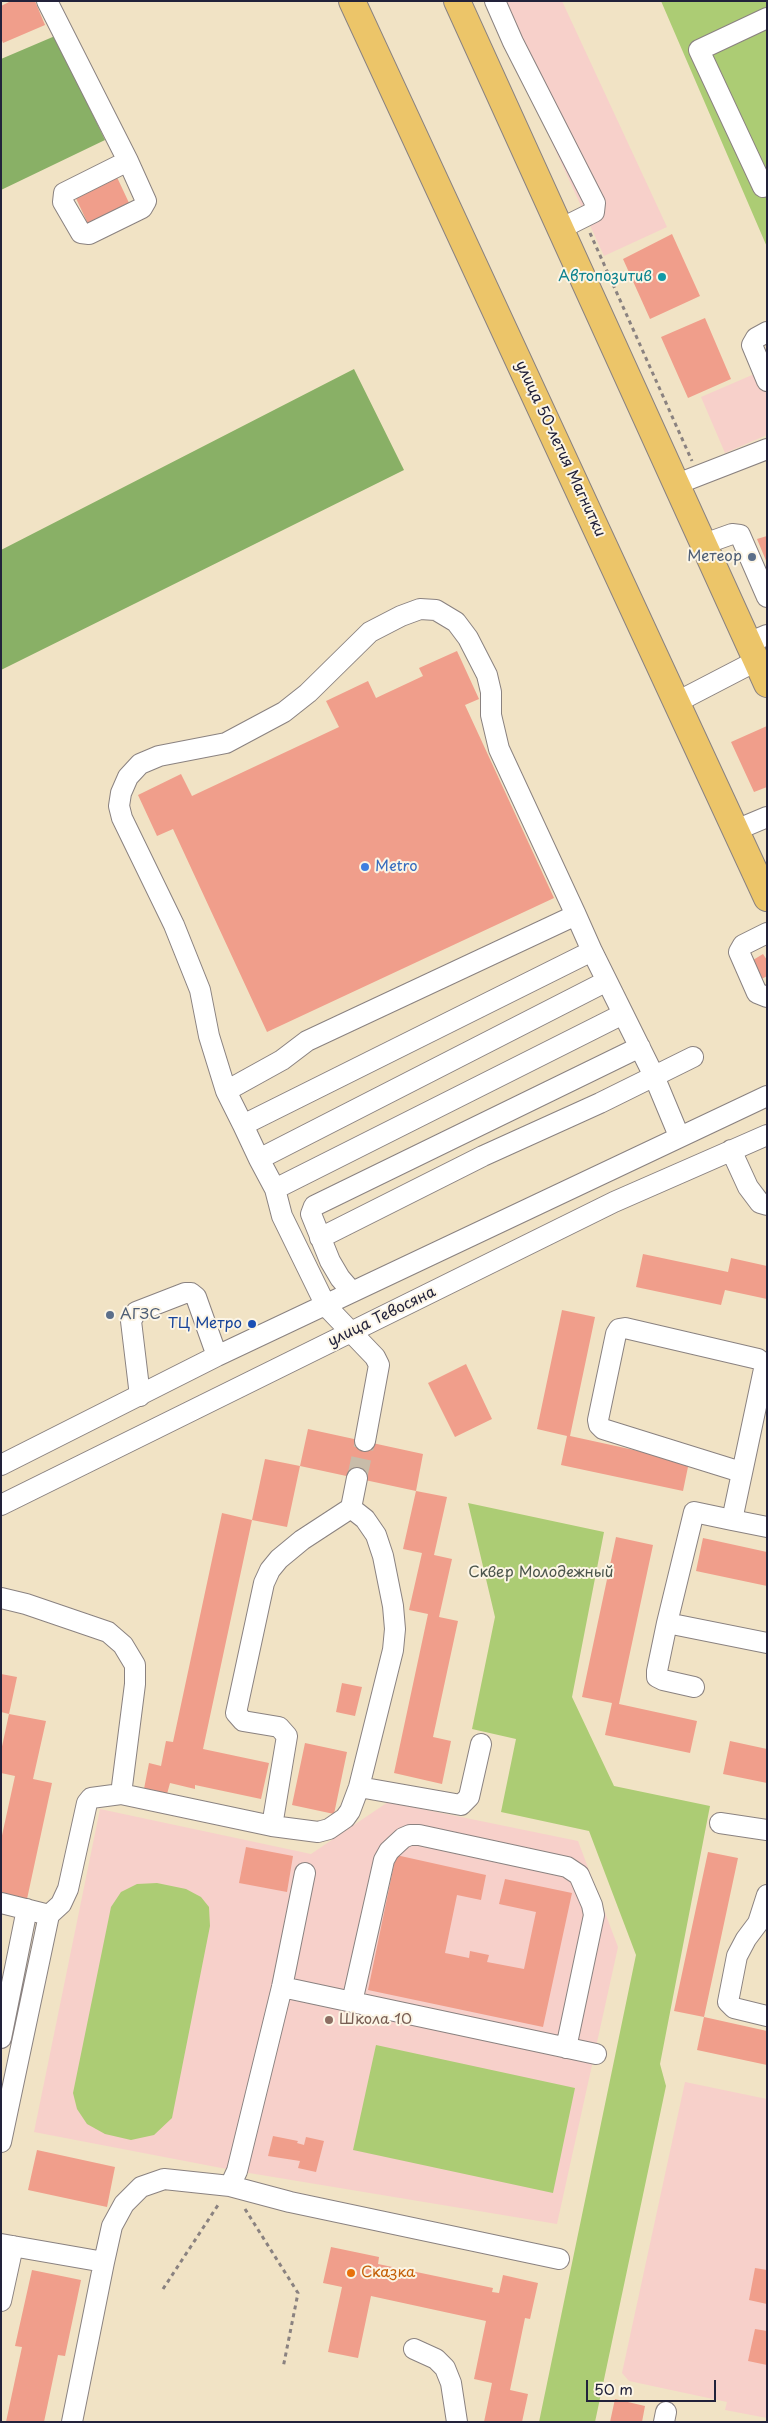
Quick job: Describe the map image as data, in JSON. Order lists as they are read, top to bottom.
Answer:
{
  "streets": {
    "main road": ["улица 50-летия Магнитки"],
    "street": ["улица Тевосяна"]
  },
  "parks": ["Сквер Молодежный"],
  "places": [
    "Автопозитив",
    "Метеор",
    "Metro",
    "АГЗС",
    "ТЦ Метро",
    "Школа 10",
    "Сказка"
  ],
  "scale_bar": "50 m"
}
